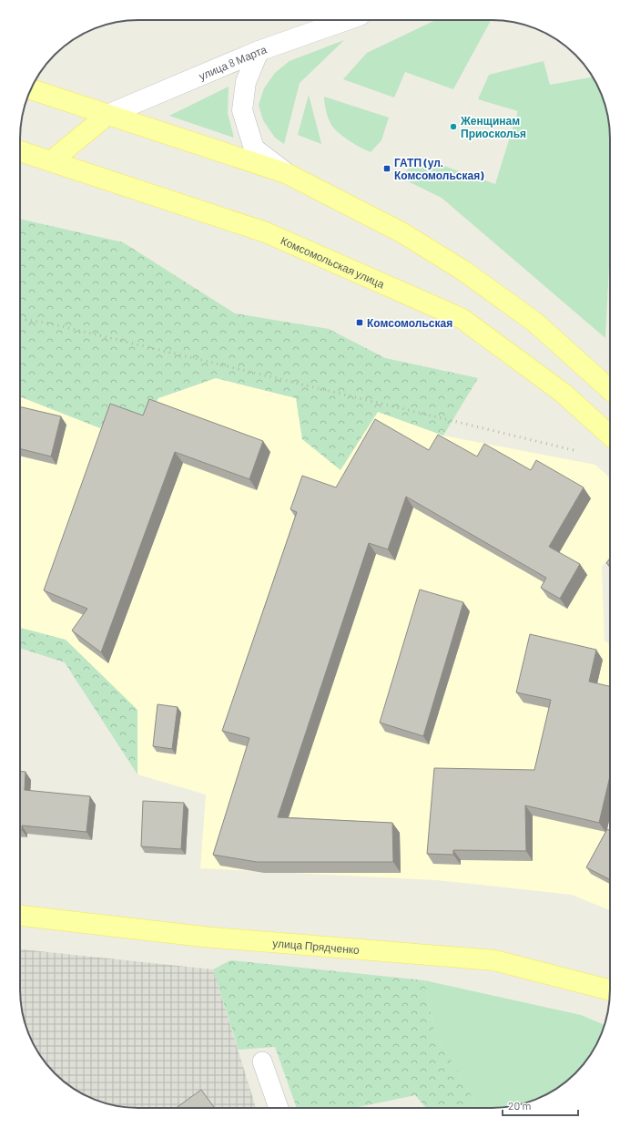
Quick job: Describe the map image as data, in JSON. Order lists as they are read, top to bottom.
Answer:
{
  "streets": {
    "main road": ["улица 8 Марта", "Комсомольская улица", "улица Прядченко"]
  },
  "places": {
    "other": ["Женщинам Приосколья"],
    "transit": ["ГАТП (ул. Комсомольская)", "Комсомольская"]
  },
  "scale_bar": "20 m"
}
